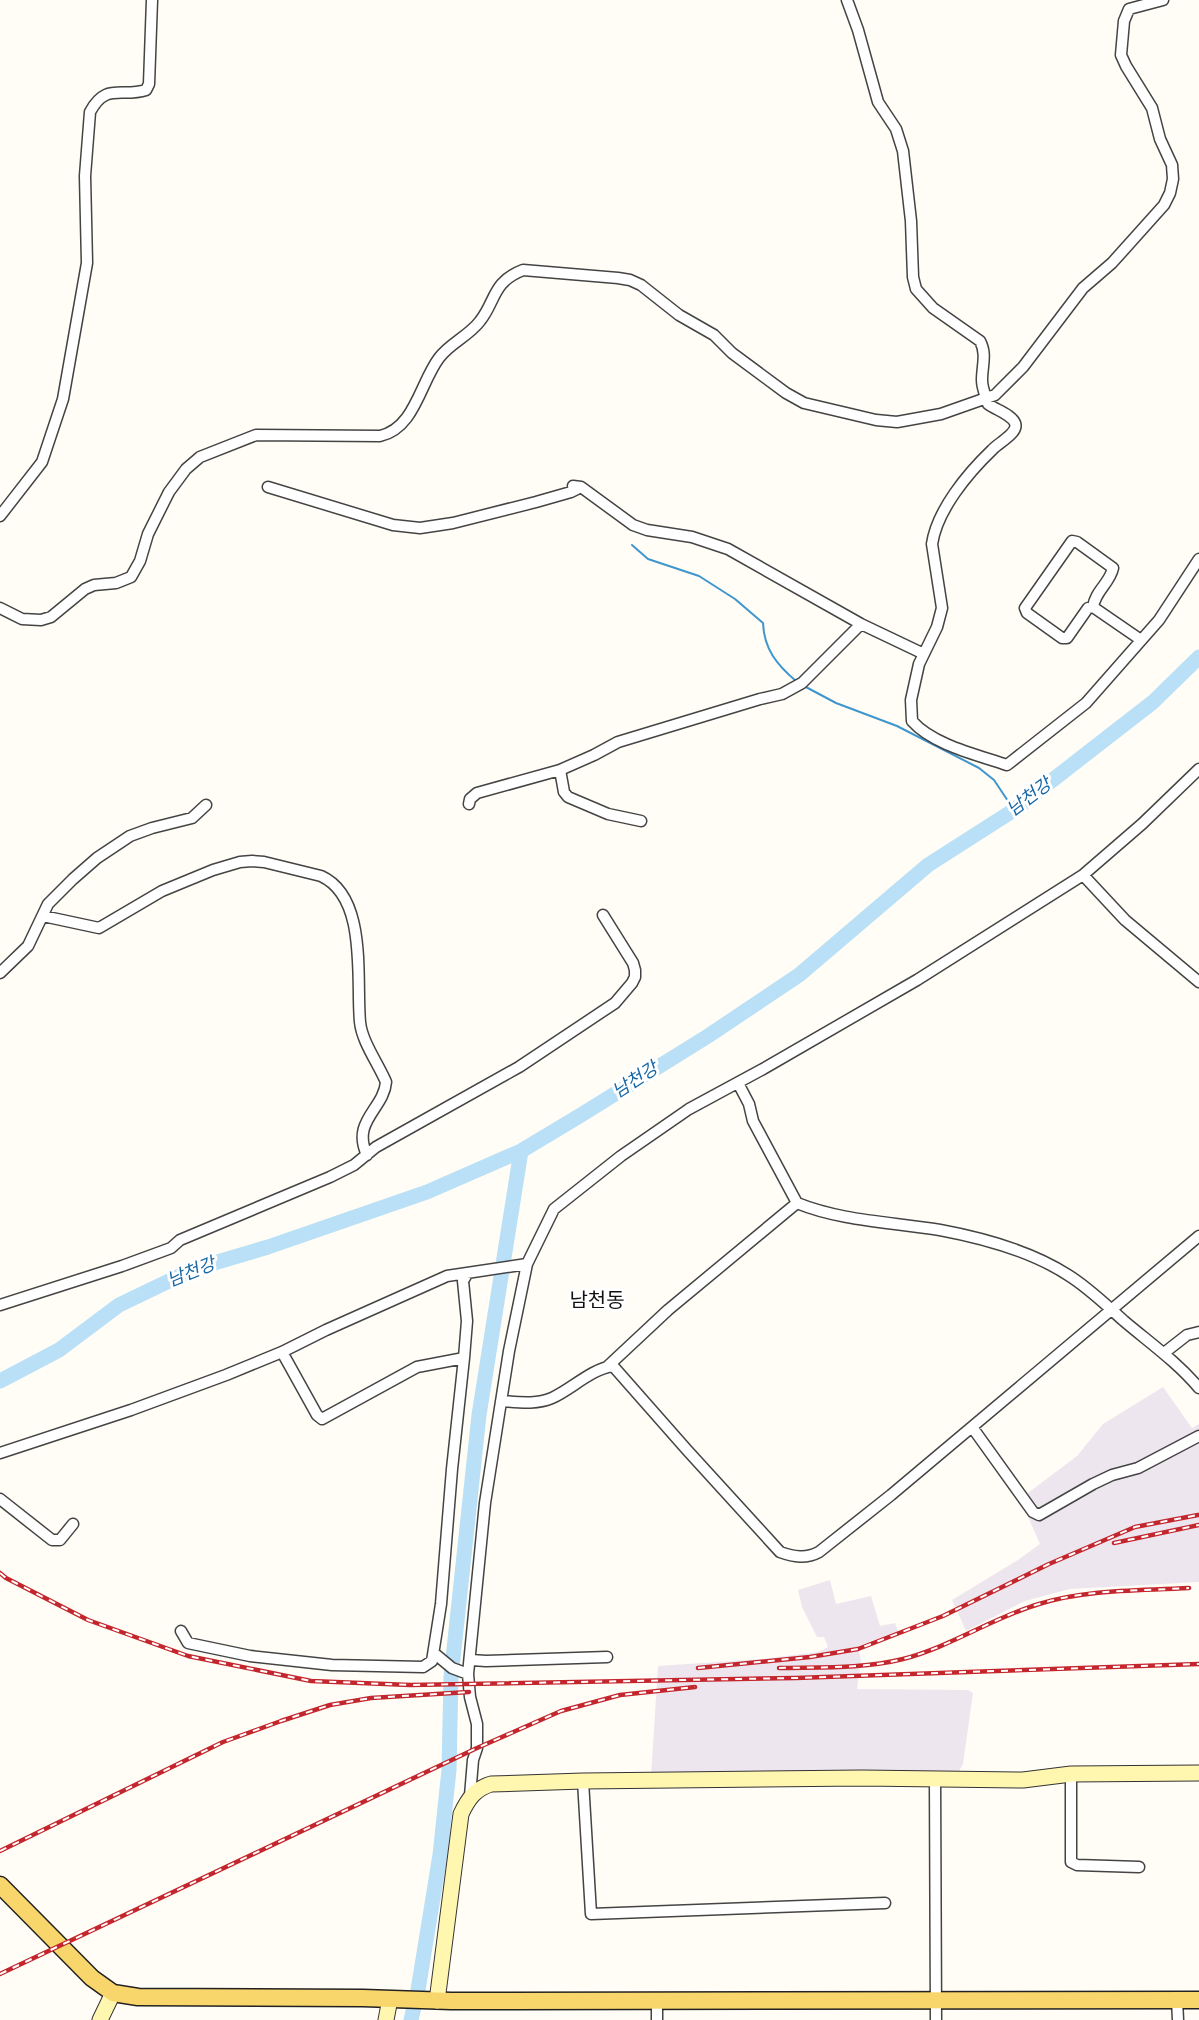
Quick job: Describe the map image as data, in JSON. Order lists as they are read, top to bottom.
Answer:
{
  "districts": ["남천동"],
  "water": ["남천강"]
}
